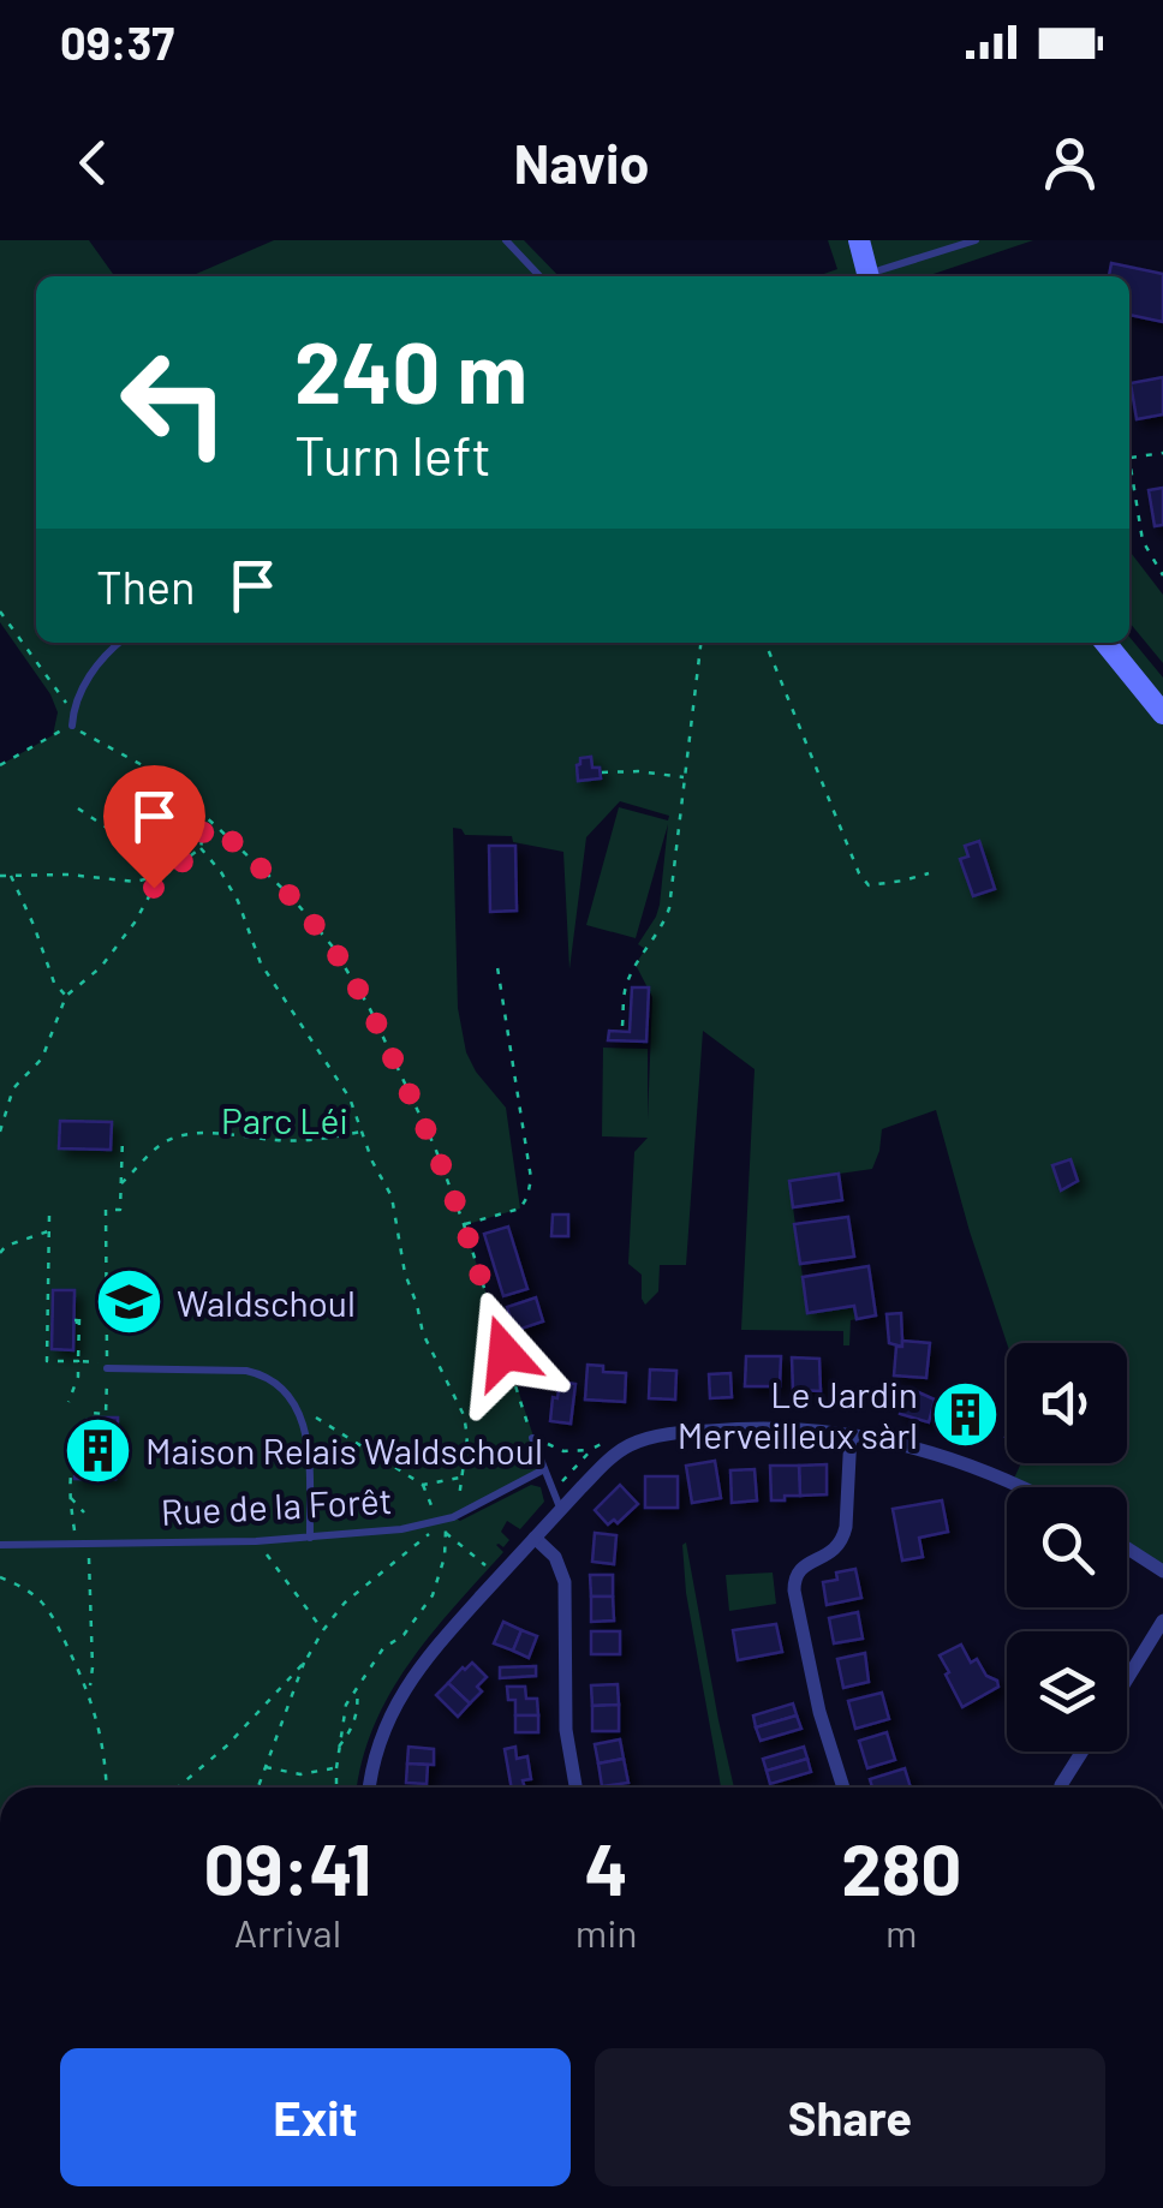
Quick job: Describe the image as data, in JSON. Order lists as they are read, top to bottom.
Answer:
{
  "streets": {
    "lane": ["Rue de la Forêt"]
  },
  "parks": ["Parc Léi"],
  "places": {
    "school or university": ["Waldschoul"],
    "building": ["Le Jardin Merveilleux sàrl", "Maison Relais Waldschoul"]
  },
  "page": {
    "status": "09:37",
    "header": "Navio",
    "turn": ["240 m", "Turn left"],
    "then": "Then",
    "eta": [
      "09:41",
      "Arrival",
      "4",
      "min",
      "280",
      "m"
    ],
    "buttons": ["Exit", "Share"]
  }
}
